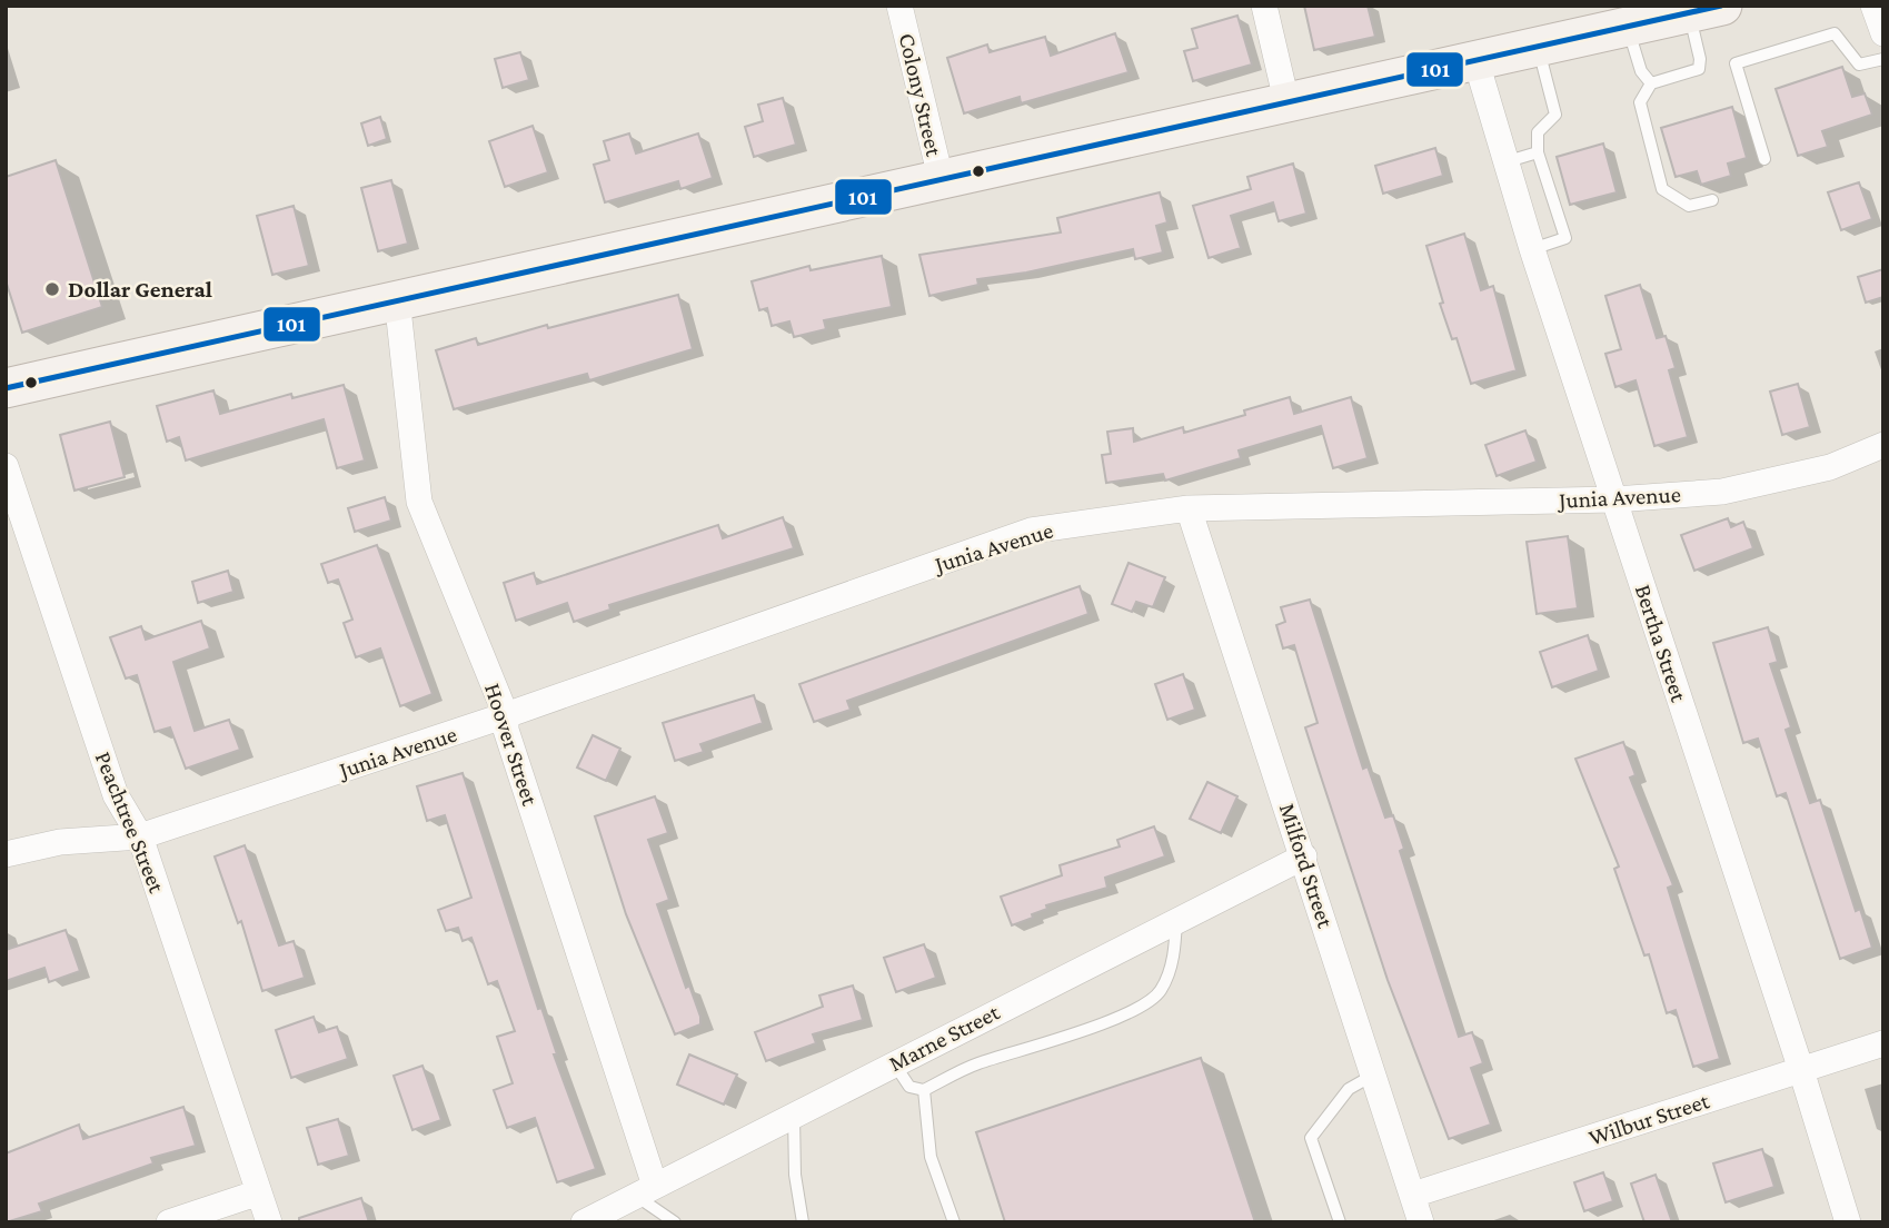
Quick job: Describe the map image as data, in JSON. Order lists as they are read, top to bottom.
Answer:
{
  "streets": {
    "street": [
      "Colony Street",
      "Junia Avenue",
      "Bertha Street",
      "Hoover Street",
      "Peachtree Street",
      "Milford Street",
      "Marne Street",
      "Wilbur Street"
    ]
  },
  "crossings": [
    ["Junia Avenue", "Bertha Street"],
    ["Junia Avenue", "Hoover Street"],
    ["Junia Avenue", "Peachtree Street"],
    ["Junia Avenue", "Milford Street"],
    ["Bertha Street", "Wilbur Street"],
    ["Hoover Street", "Marne Street"],
    ["Milford Street", "Marne Street"],
    ["Milford Street", "Wilbur Street"]
  ],
  "places": ["Dollar General"],
  "lines": ["transit line 101"]
}
